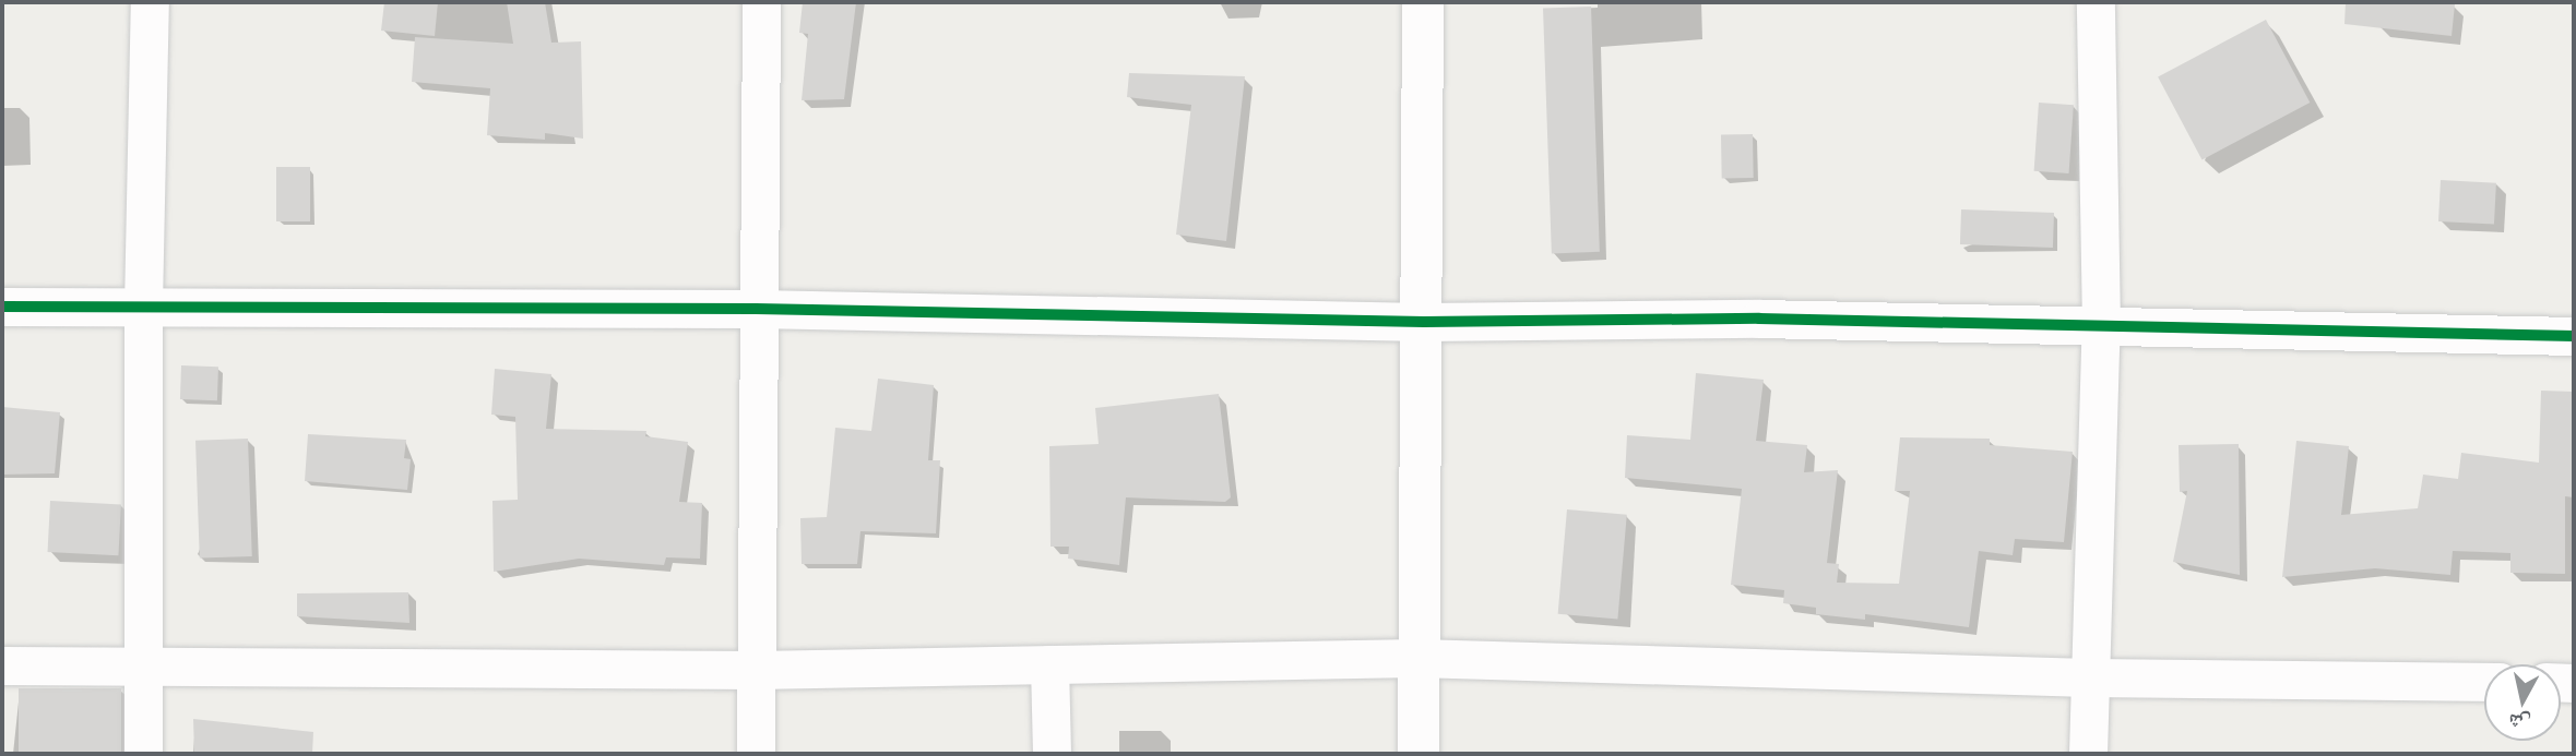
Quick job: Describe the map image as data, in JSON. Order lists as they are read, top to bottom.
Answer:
{
  "north": "bottom"
}
